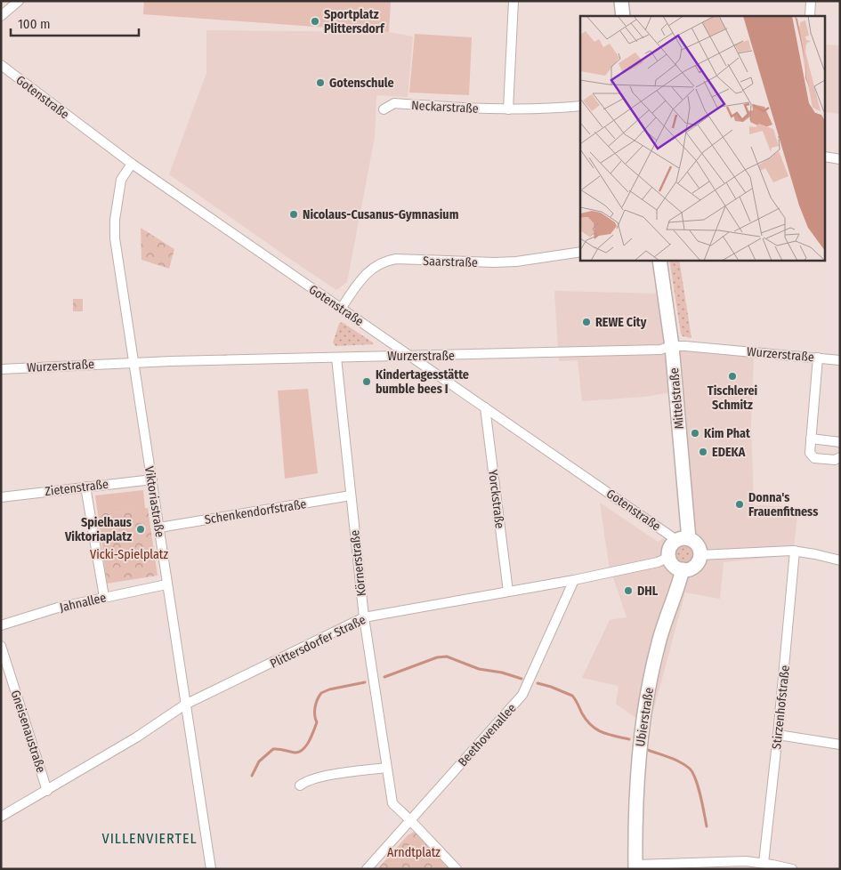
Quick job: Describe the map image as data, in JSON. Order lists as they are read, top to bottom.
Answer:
{
  "streets": {
    "main road": ["Mittelstraße", "Ubierstraße"],
    "street": [
      "Gotenstraße",
      "Neckarstraße",
      "Saarstraße",
      "Wurzerstraße",
      "Zietenstraße",
      "Yorckstraße",
      "Viktoriastraße",
      "Schenkendorfstraße",
      "Körnerstraße",
      "Jahnallee",
      "Plittersdorfer Straße",
      "Stirzenhofstraße",
      "Gneisenaustraße",
      "Beethovenallee"
    ]
  },
  "crossings": [
    ["Gotenstraße", "Saarstraße"],
    ["Gotenstraße", "Wurzerstraße"],
    ["Gotenstraße", "Mittelstraße"],
    ["Gotenstraße", "Yorckstraße"],
    ["Gotenstraße", "Viktoriastraße"],
    ["Gotenstraße", "Plittersdorfer Straße"],
    ["Gotenstraße", "Ubierstraße"],
    ["Wurzerstraße", "Mittelstraße"],
    ["Wurzerstraße", "Viktoriastraße"],
    ["Wurzerstraße", "Körnerstraße"],
    ["Mittelstraße", "Plittersdorfer Straße"],
    ["Mittelstraße", "Ubierstraße"],
    ["Zietenstraße", "Viktoriastraße"],
    ["Yorckstraße", "Plittersdorfer Straße"],
    ["Viktoriastraße", "Schenkendorfstraße"],
    ["Viktoriastraße", "Jahnallee"],
    ["Viktoriastraße", "Plittersdorfer Straße"],
    ["Schenkendorfstraße", "Körnerstraße"],
    ["Körnerstraße", "Plittersdorfer Straße"],
    ["Körnerstraße", "Beethovenallee"],
    ["Plittersdorfer Straße", "Ubierstraße"],
    ["Plittersdorfer Straße", "Gneisenaustraße"],
    ["Plittersdorfer Straße", "Beethovenallee"]
  ],
  "districts": ["VILLENVIERTEL"],
  "parks": ["Vicki-Spielplatz", "Arndtplatz"],
  "places": [
    "Sportplatz Plittersdorf",
    "Gotenschule",
    "Nicolaus-Cusanus-Gymnasium",
    "REWE City",
    "Tischlerei Schmitz",
    "Kindertagesstätte bumble bees I",
    "Kim Phat",
    "EDEKA",
    "Donna's Frauenfitness",
    "Spielhaus Viktoriaplatz",
    "DHL"
  ],
  "scale_bar": "100 m"
}
